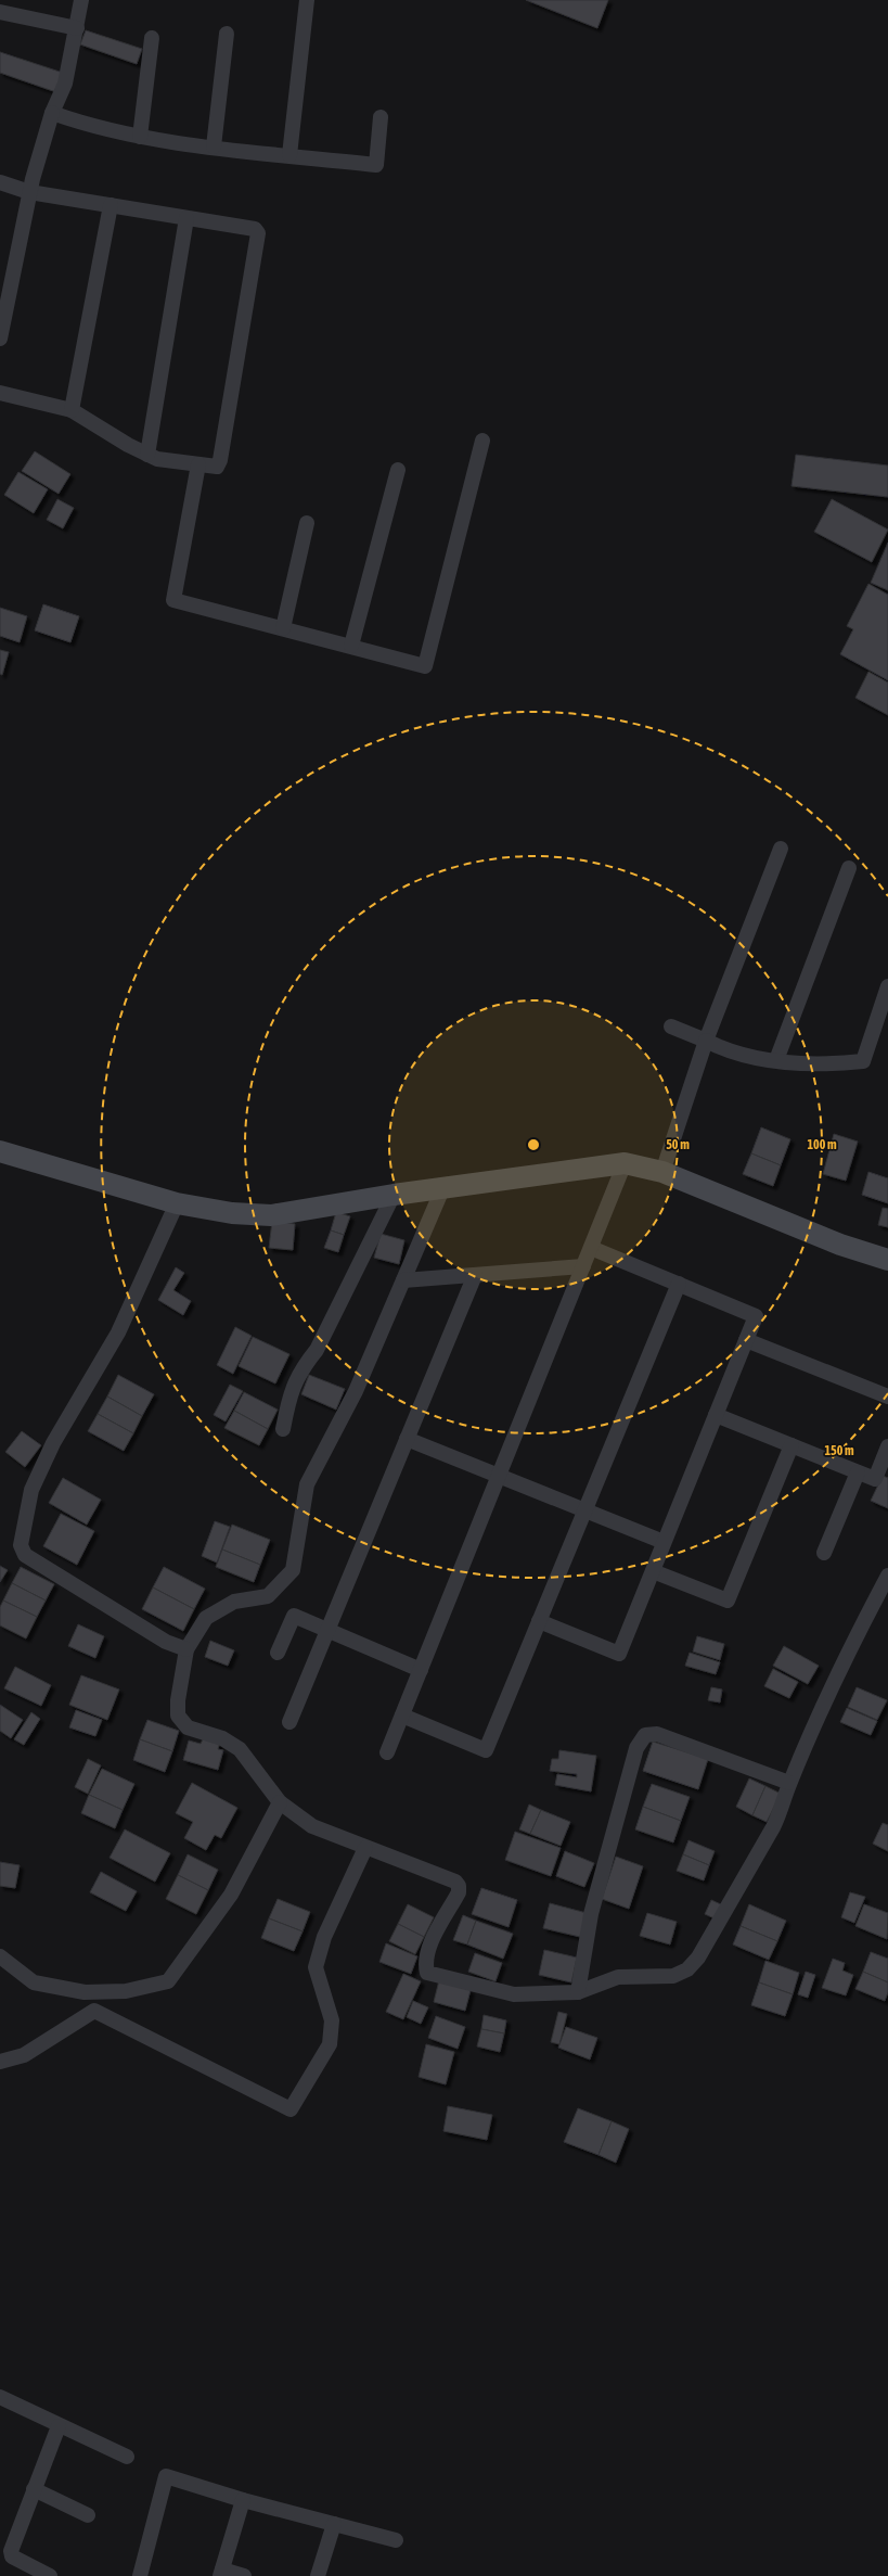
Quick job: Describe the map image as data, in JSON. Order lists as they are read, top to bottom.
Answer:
{
  "rings": ["50 m", "100 m", "150 m"]
}
